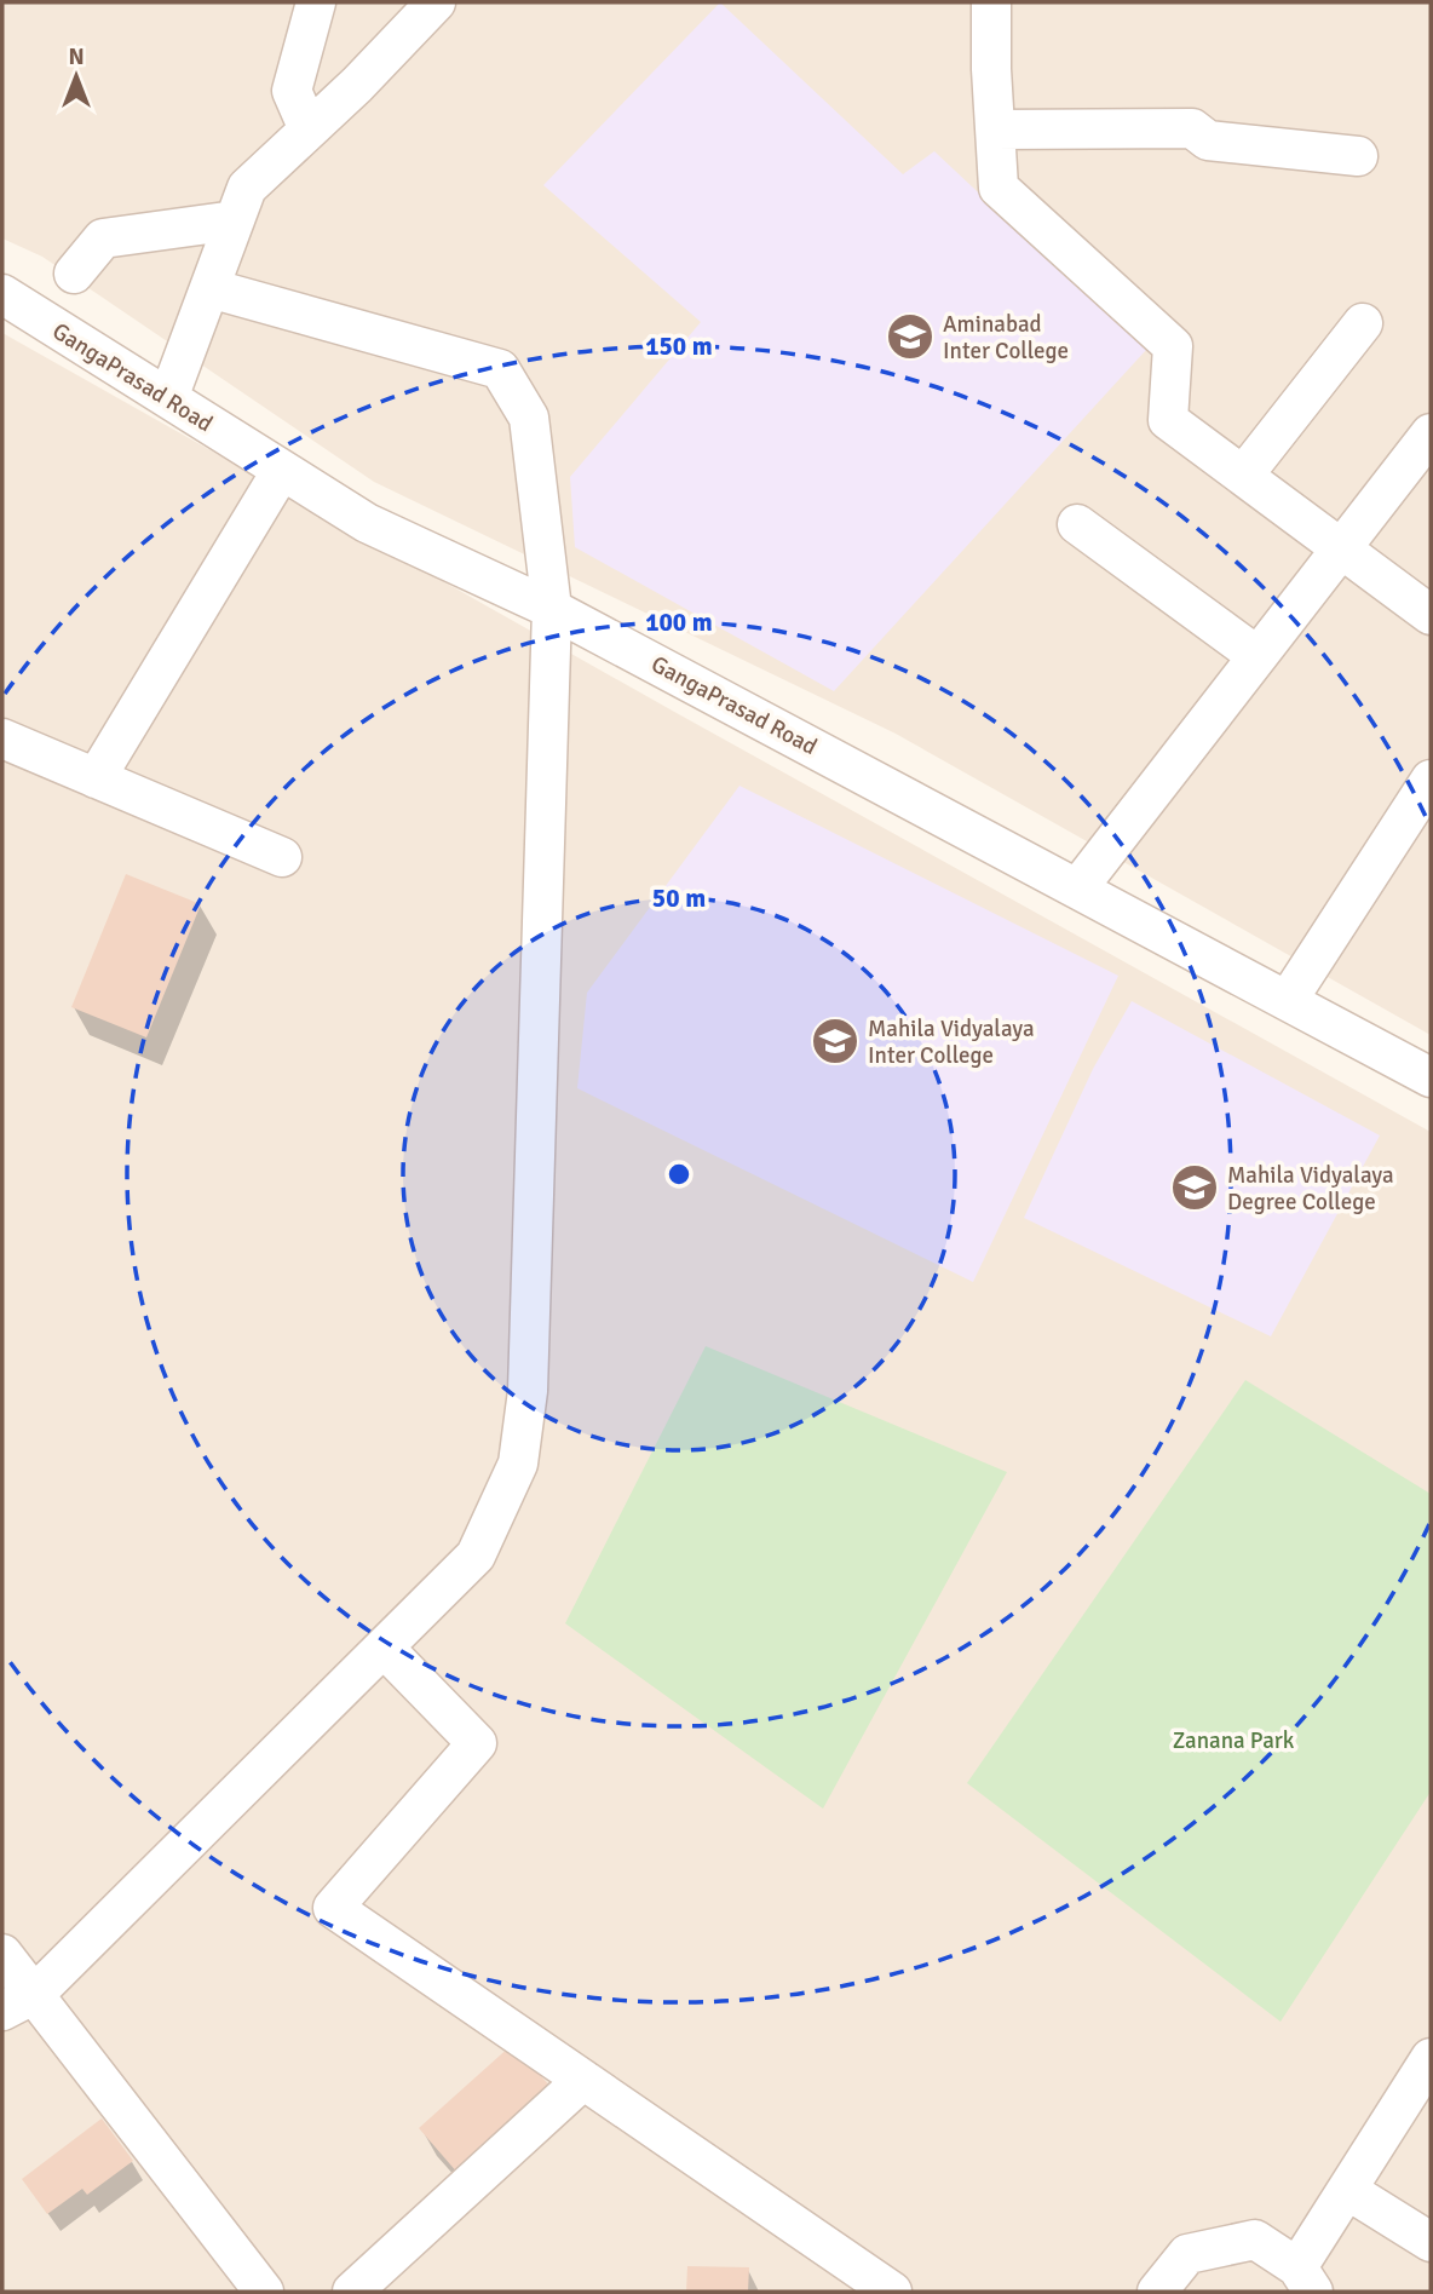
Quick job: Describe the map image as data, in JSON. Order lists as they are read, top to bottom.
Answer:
{
  "streets": {
    "street": ["GangaPrasad Road"]
  },
  "parks": ["Zanana Park"],
  "places": {
    "school or university": ["Aminabad Inter College", "Mahila Vidyalaya Inter College", "Mahila Vidyalaya Degree College"]
  },
  "north": "top",
  "rings": ["150 m", "100 m", "50 m"]
}
